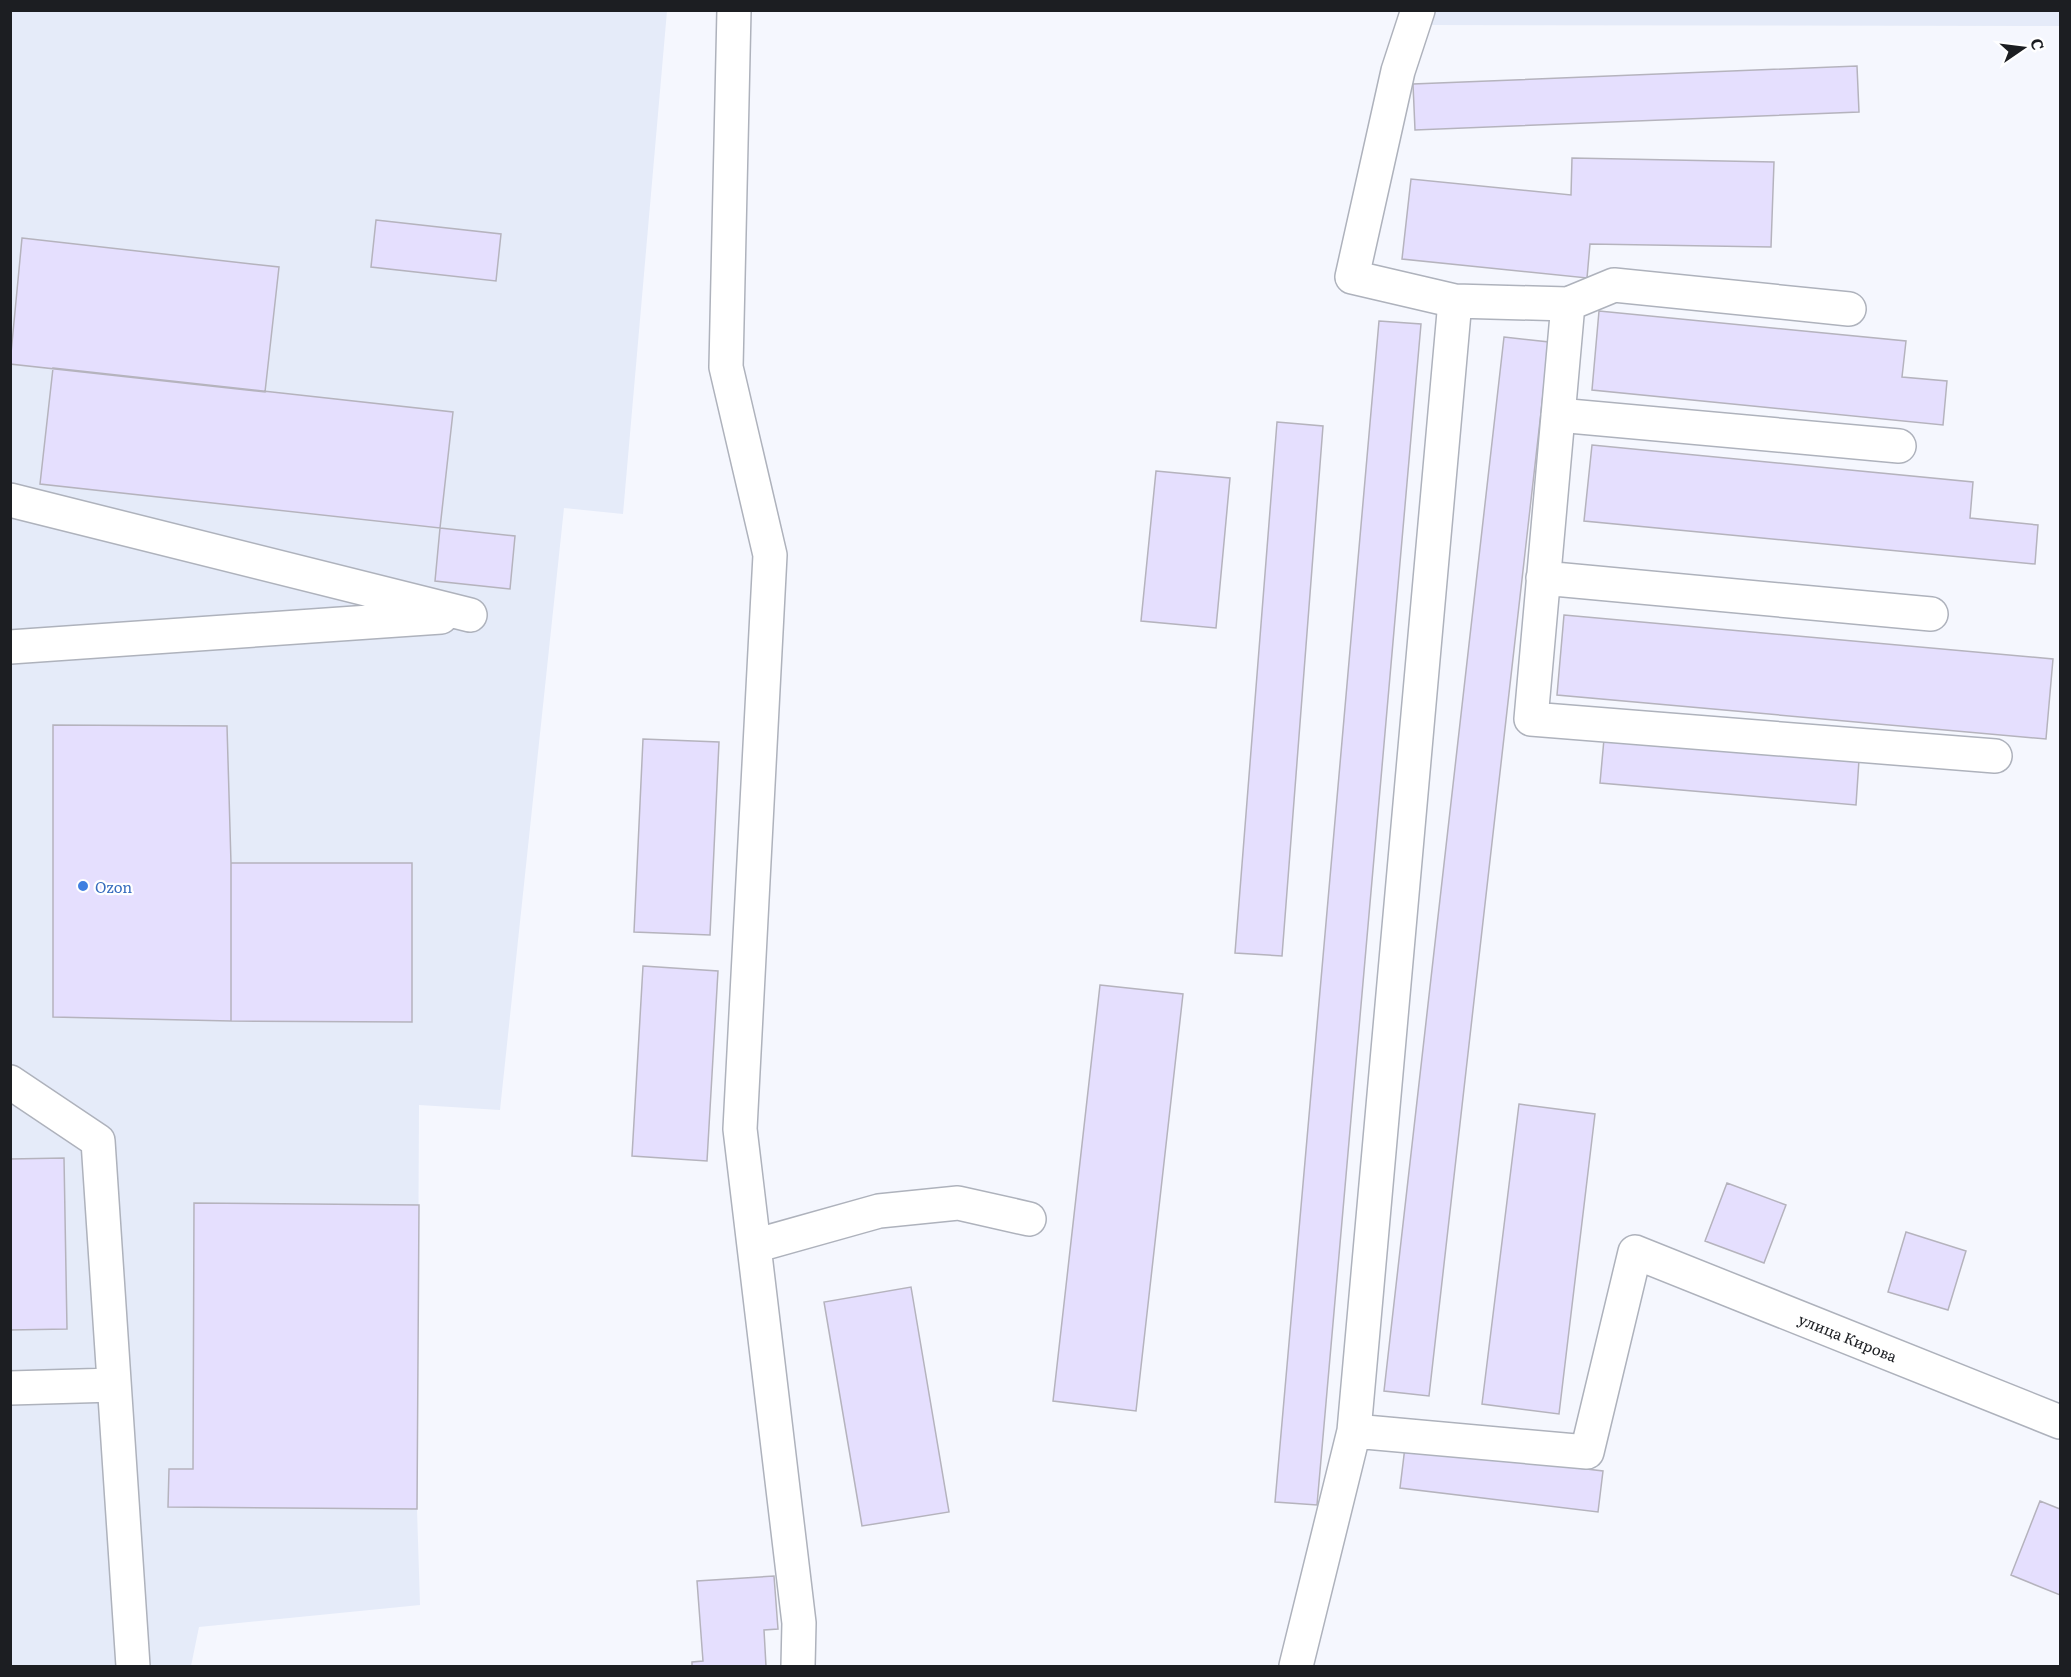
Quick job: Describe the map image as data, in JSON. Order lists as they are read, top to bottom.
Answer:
{
  "streets": {
    "street": ["улица Кирова"]
  },
  "places": ["Ozon"],
  "north": "right"
}
